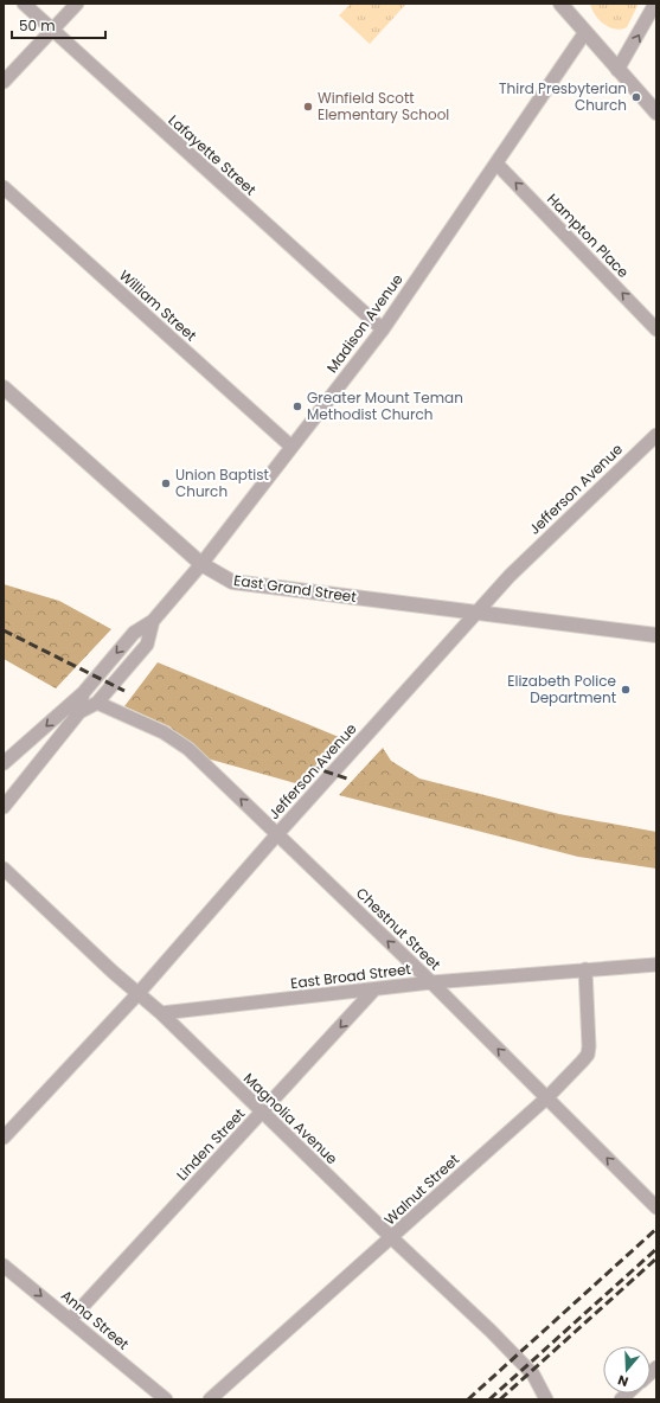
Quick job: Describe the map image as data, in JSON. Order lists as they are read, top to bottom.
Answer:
{
  "streets": {
    "street": [
      "Lafayette Street",
      "Hampton Place",
      "William Street",
      "Madison Avenue",
      "Jefferson Avenue",
      "East Grand Street",
      "Chestnut Street",
      "East Broad Street",
      "Magnolia Avenue",
      "Linden Street",
      "Walnut Street",
      "Anna Street"
    ]
  },
  "crossings": [
    ["Lafayette Street", "Madison Avenue"],
    ["Hampton Place", "Madison Avenue"],
    ["William Street", "Madison Avenue"],
    ["Madison Avenue", "East Grand Street"],
    ["Madison Avenue", "Chestnut Street"],
    ["Jefferson Avenue", "East Grand Street"],
    ["Jefferson Avenue", "Chestnut Street"],
    ["Jefferson Avenue", "Magnolia Avenue"],
    ["Chestnut Street", "East Broad Street"],
    ["Chestnut Street", "Walnut Street"],
    ["East Broad Street", "Magnolia Avenue"],
    ["East Broad Street", "Linden Street"],
    ["East Broad Street", "Walnut Street"],
    ["Magnolia Avenue", "Linden Street"],
    ["Magnolia Avenue", "Walnut Street"],
    ["Linden Street", "Anna Street"]
  ],
  "one_way": [
    "Hampton Place",
    "Chestnut Street",
    "Linden Street",
    "Anna Street"
  ],
  "places": [
    "Third Presbyterian Church",
    "Winfield Scott Elementary School",
    "Greater Mount Teman Methodist Church",
    "Union Baptist Church",
    "Elizabeth Police Department"
  ],
  "scale_bar": "50 m",
  "north": "bottom"
}
